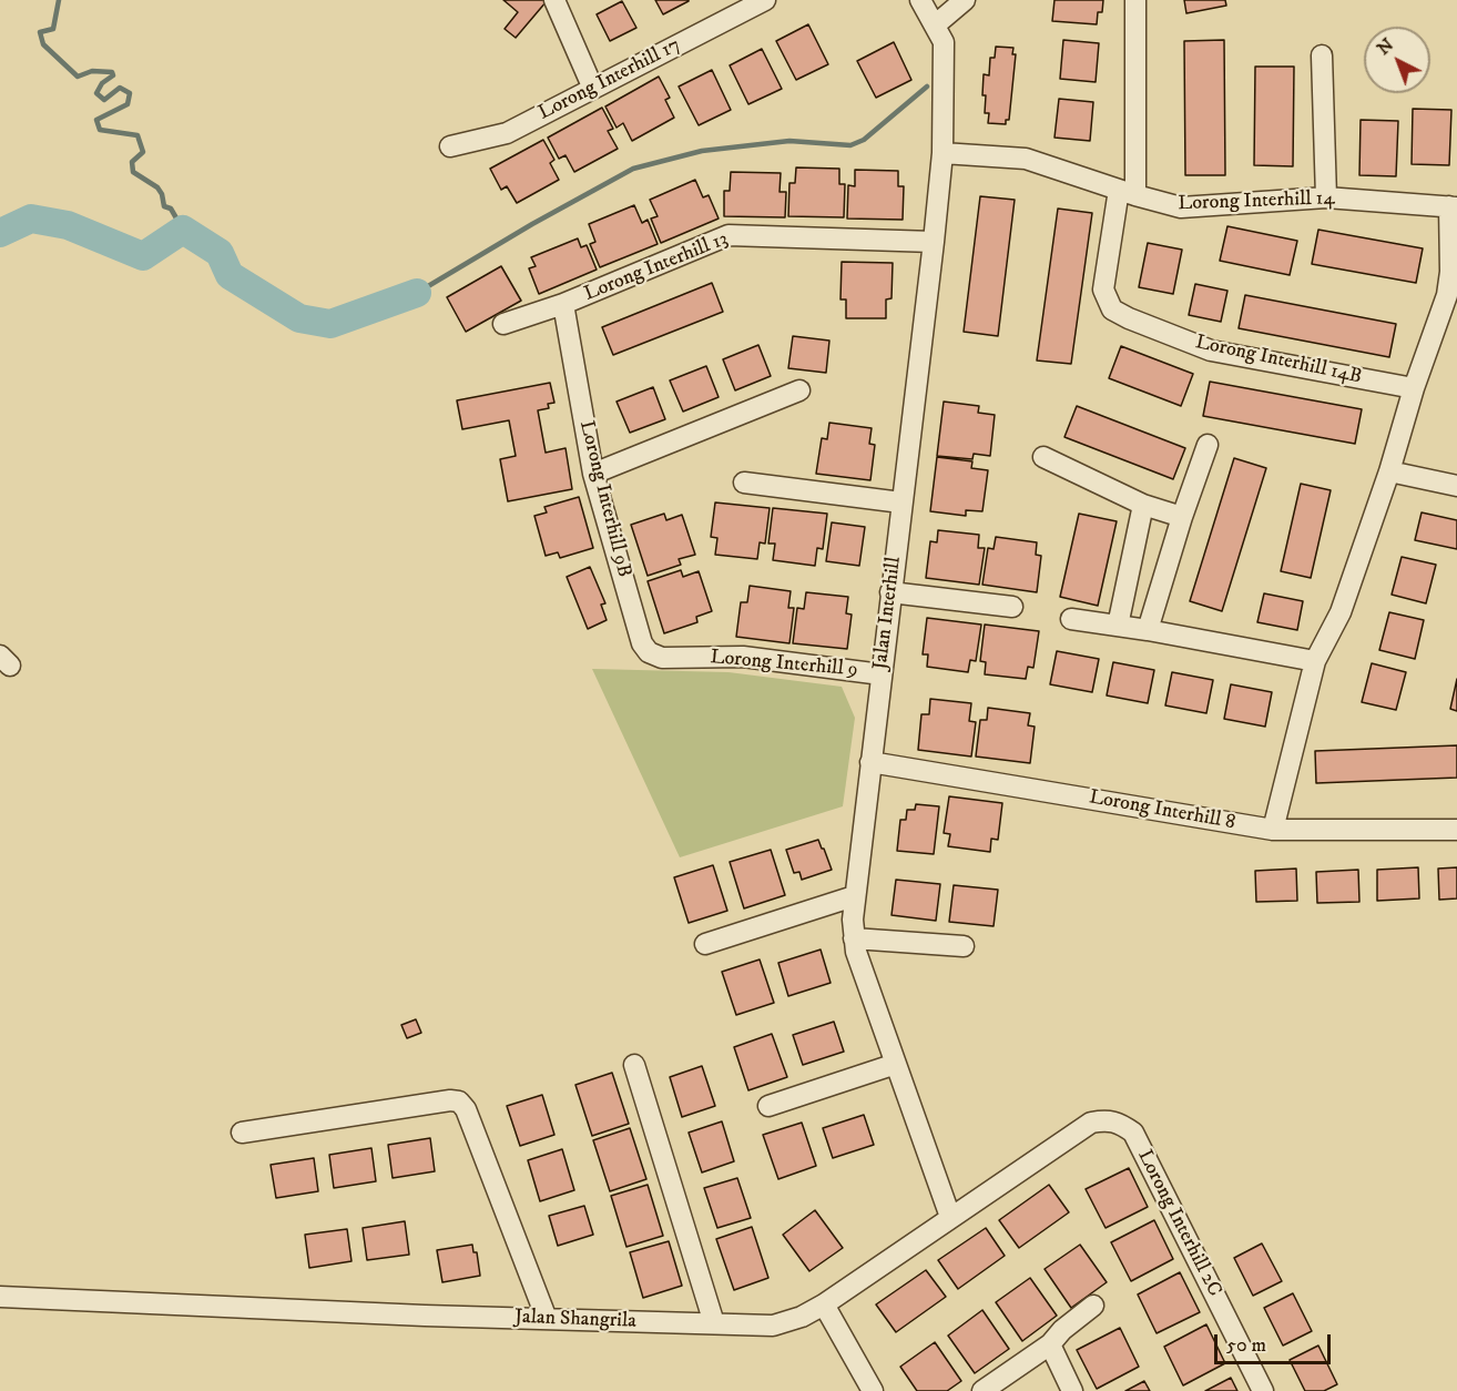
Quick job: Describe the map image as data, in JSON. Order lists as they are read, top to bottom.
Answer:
{
  "streets": {
    "street": [
      "Lorong Interhill 17",
      "Lorong Interhill 14",
      "Lorong Interhill 13",
      "Lorong Interhill 14B",
      "Lorong Interhill 9B",
      "Jalan Interhill",
      "Lorong Interhill 9",
      "Lorong Interhill 8",
      "Lorong Interhill 2C",
      "Jalan Shangrila"
    ]
  },
  "crossings": [
    ["Lorong Interhill 14", "Lorong Interhill 14B"],
    ["Lorong Interhill 14", "Jalan Interhill"],
    ["Lorong Interhill 13", "Lorong Interhill 9B"],
    ["Lorong Interhill 13", "Jalan Interhill"],
    ["Lorong Interhill 9B", "Lorong Interhill 9"],
    ["Jalan Interhill", "Lorong Interhill 9"],
    ["Jalan Interhill", "Lorong Interhill 8"],
    ["Jalan Interhill", "Jalan Shangrila"],
    ["Lorong Interhill 2C", "Jalan Shangrila"]
  ],
  "scale_bar": "50 m",
  "north": "top left"
}
